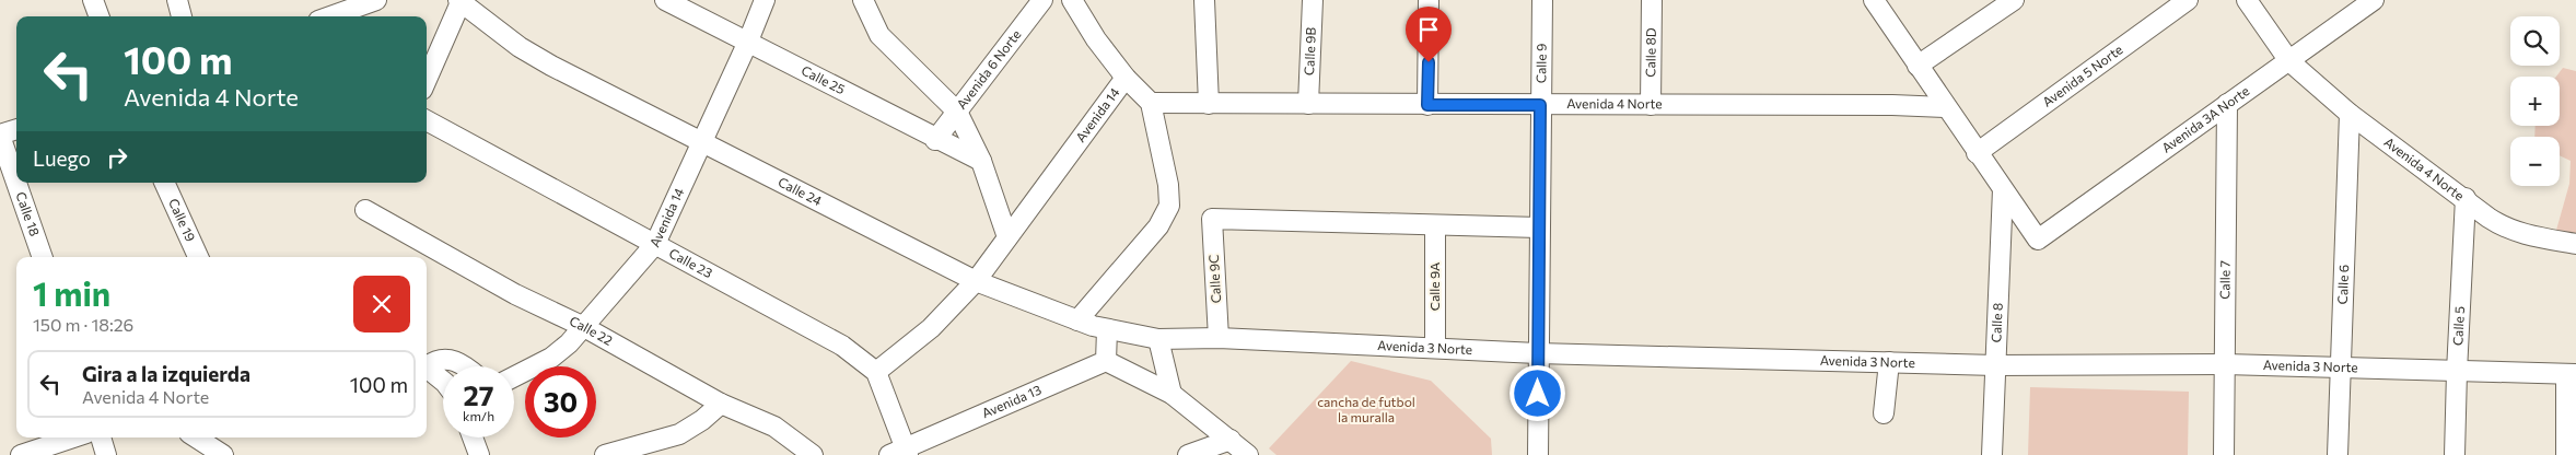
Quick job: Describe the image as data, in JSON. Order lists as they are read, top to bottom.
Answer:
{
  "streets": {
    "street": [
      "Calle 9B",
      "Calle 8D",
      "Calle 9",
      "Avenida 6 Norte",
      "Avenida 5 Norte",
      "Calle 25",
      "Avenida 4 Norte",
      "Avenida 14",
      "Avenida 3A Norte",
      "Calle 24",
      "Calle 18",
      "Calle 19",
      "Calle 23",
      "Calle 9C",
      "Calle 7",
      "Calle 6",
      "Calle 9A",
      "Calle 8",
      "Calle 5",
      "Calle 22",
      "Avenida 3 Norte",
      "Avenida 13"
    ]
  },
  "crossings": [
    ["Calle 9B", "Avenida 4 Norte"],
    ["Calle 8D", "Avenida 4 Norte"],
    ["Calle 9", "Avenida 4 Norte"],
    ["Calle 9", "Avenida 3 Norte"],
    ["Avenida 6 Norte", "Calle 25"],
    ["Calle 25", "Avenida 14"],
    ["Avenida 4 Norte", "Avenida 3A Norte"],
    ["Avenida 4 Norte", "Calle 6"],
    ["Avenida 4 Norte", "Calle 5"],
    ["Avenida 14", "Calle 24"],
    ["Avenida 14", "Calle 23"],
    ["Avenida 14", "Calle 22"],
    ["Avenida 3A Norte", "Calle 7"],
    ["Avenida 3A Norte", "Calle 8"],
    ["Calle 24", "Avenida 3 Norte"],
    ["Calle 9C", "Calle 9A"],
    ["Calle 9C", "Avenida 3 Norte"],
    ["Calle 7", "Avenida 3 Norte"],
    ["Calle 6", "Avenida 3 Norte"],
    ["Calle 9A", "Avenida 3 Norte"],
    ["Calle 8", "Avenida 3 Norte"],
    ["Calle 5", "Avenida 3 Norte"]
  ],
  "parks": ["cancha de futbol la muralla"],
  "page": {
    "map_buttons": ["+", "−"],
    "turn": ["100 m", "Avenida 4 Norte"],
    "then": "Luego",
    "heading": ["1 min", "150 m · 18:26"],
    "list": [
      {
        "name": "Gira a la izquierda",
        "note": "Avenida 4 Norte",
        "value": "100 m"
      }
    ],
    "speed": "27 km/h",
    "limit": "30"
  }
}
